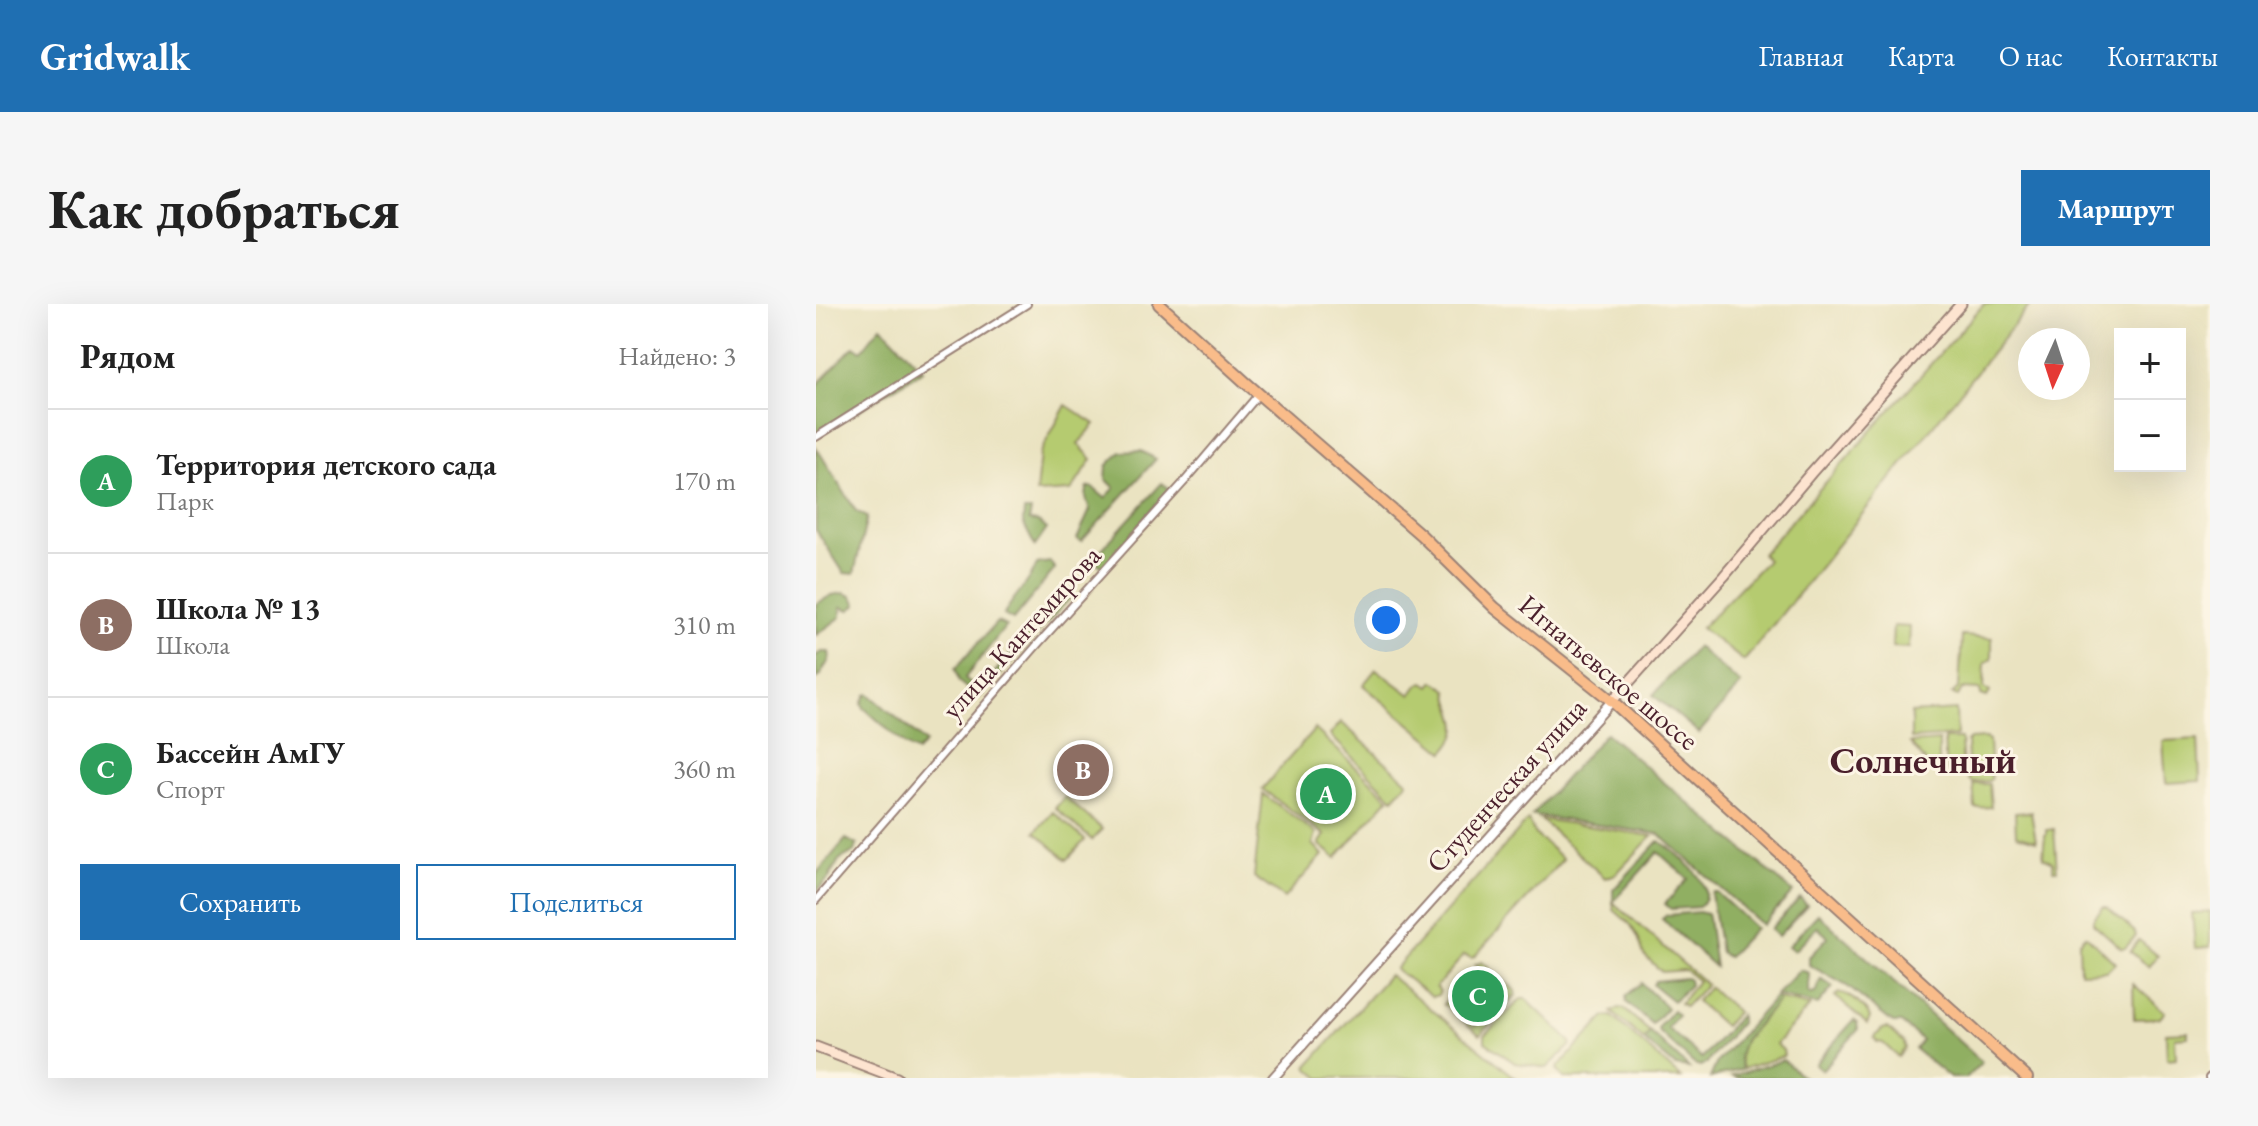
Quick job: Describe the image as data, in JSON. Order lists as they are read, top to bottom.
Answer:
{
  "streets": {
    "main road": ["Игнатьевское шоссе", "Студенческая улица"],
    "street": ["улица Кантемирова"]
  },
  "crossings": [
    ["улица Кантемирова", "Игнатьевское шоссе"],
    ["Игнатьевское шоссе", "Студенческая улица"]
  ],
  "districts": ["Солнечный"],
  "north": "bottom",
  "page": {
    "header": "Gridwalk",
    "nav": [
      "Главная",
      "Карта",
      "О нас",
      "Контакты"
    ],
    "buttons": [
      "Маршрут",
      ["Сохранить", "Поделиться"]
    ],
    "title": "Как добраться",
    "heading": ["Рядом", "Найдено: 3"],
    "map_buttons": ["+", "−"],
    "list": [
      {
        "mark": "A",
        "name": "Территория детского сада",
        "note": "Парк",
        "value": "170 m"
      },
      {
        "mark": "B",
        "name": "Школа № 13",
        "note": "Школа",
        "value": "310 m"
      },
      {
        "mark": "C",
        "name": "Бассейн АмГУ",
        "note": "Спорт",
        "value": "360 m"
      }
    ],
    "pins": ["B", "A", "C"]
  }
}
